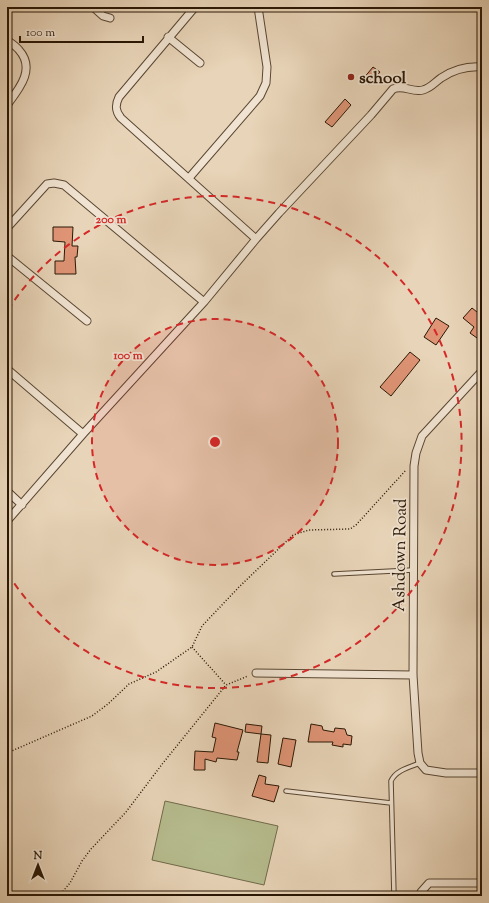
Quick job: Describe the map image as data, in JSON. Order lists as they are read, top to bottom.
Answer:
{
  "streets": {
    "street": ["Ashdown Road"]
  },
  "places": ["school"],
  "scale_bar": "100 m",
  "north": "top",
  "rings": ["200 m", "100 m"]
}
